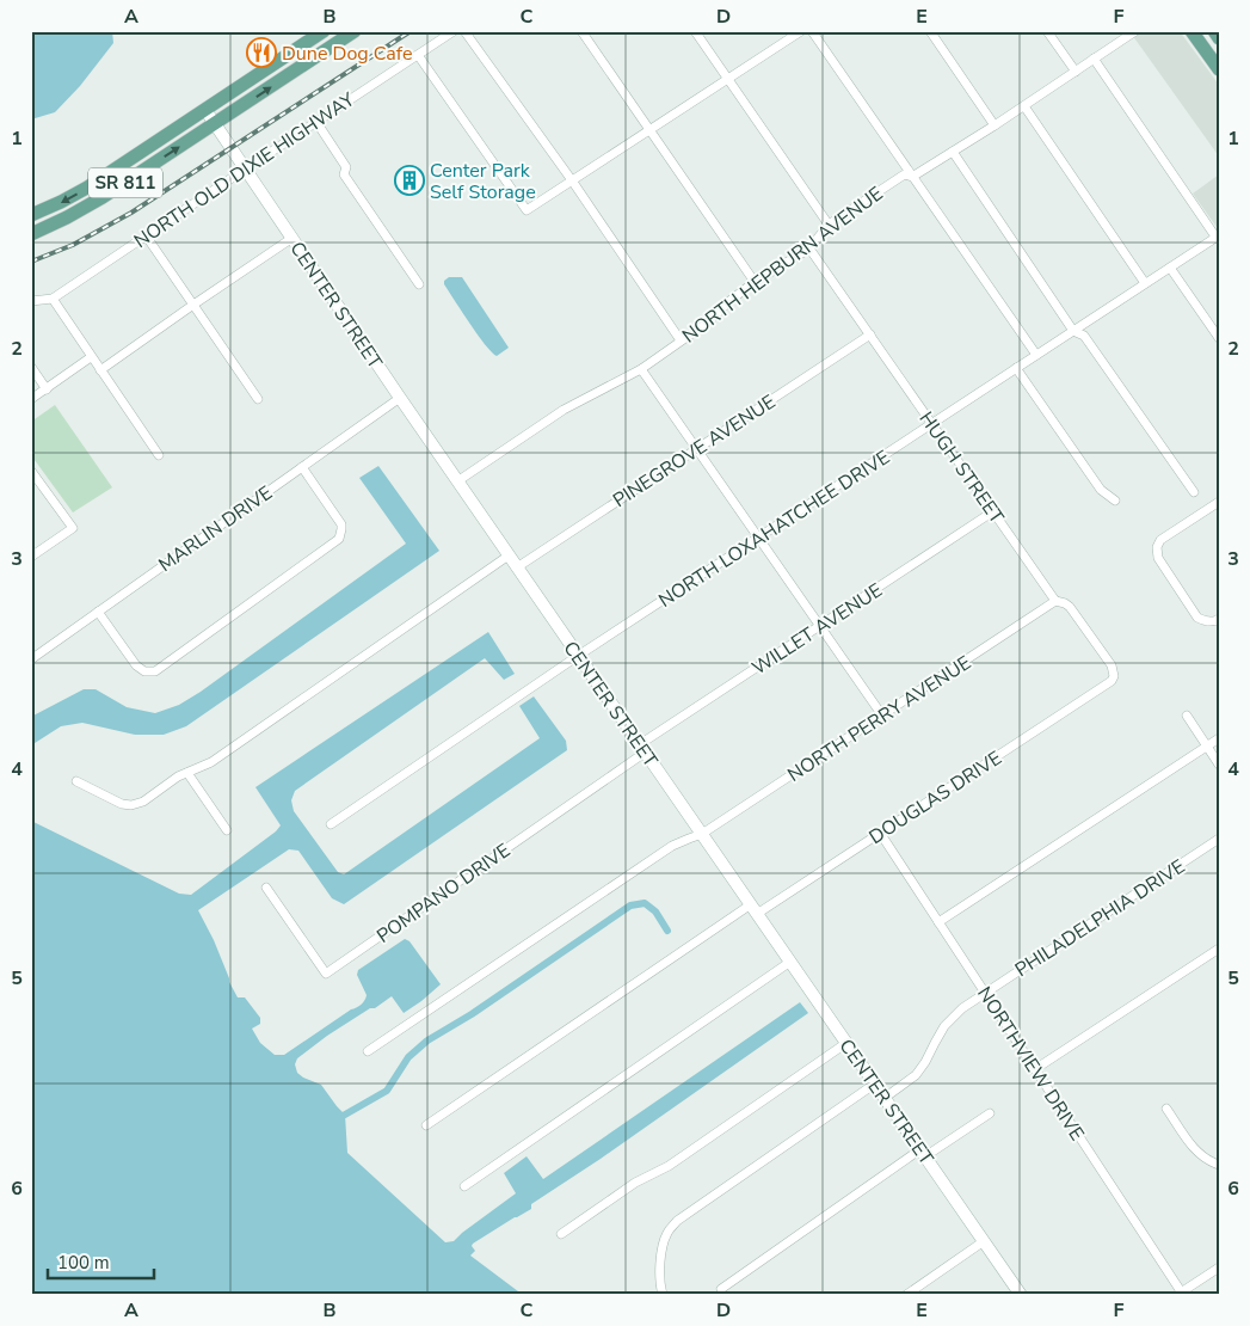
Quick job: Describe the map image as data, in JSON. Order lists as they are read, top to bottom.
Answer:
{
  "streets": {
    "main road": ["SR 811"],
    "street": [
      "NORTH OLD DIXIE HIGHWAY",
      "NORTH HEPBURN AVENUE",
      "CENTER STREET",
      "PINEGROVE AVENUE",
      "HUGH STREET",
      "MARLIN DRIVE",
      "NORTH LOXAHATCHEE DRIVE",
      "WILLET AVENUE",
      "NORTH PERRY AVENUE",
      "DOUGLAS DRIVE",
      "POMPANO DRIVE",
      "PHILADELPHIA DRIVE",
      "NORTHVIEW DRIVE"
    ]
  },
  "crossings": [
    ["NORTH OLD DIXIE HIGHWAY", "CENTER STREET"],
    ["SR 811", "CENTER STREET"],
    ["NORTH HEPBURN AVENUE", "CENTER STREET"],
    ["NORTH HEPBURN AVENUE", "HUGH STREET"],
    ["CENTER STREET", "PINEGROVE AVENUE"],
    ["CENTER STREET", "MARLIN DRIVE"],
    ["CENTER STREET", "NORTH LOXAHATCHEE DRIVE"],
    ["CENTER STREET", "WILLET AVENUE"],
    ["CENTER STREET", "NORTH PERRY AVENUE"],
    ["CENTER STREET", "DOUGLAS DRIVE"],
    ["CENTER STREET", "POMPANO DRIVE"],
    ["CENTER STREET", "PHILADELPHIA DRIVE"],
    ["PINEGROVE AVENUE", "HUGH STREET"],
    ["HUGH STREET", "NORTH LOXAHATCHEE DRIVE"],
    ["HUGH STREET", "WILLET AVENUE"],
    ["HUGH STREET", "NORTH PERRY AVENUE"],
    ["HUGH STREET", "DOUGLAS DRIVE"],
    ["WILLET AVENUE", "POMPANO DRIVE"],
    ["DOUGLAS DRIVE", "NORTHVIEW DRIVE"],
    ["PHILADELPHIA DRIVE", "NORTHVIEW DRIVE"]
  ],
  "places": {
    "restaurant": ["Dune Dog Cafe"],
    "building": ["Center Park Self Storage"]
  },
  "scale_bar": "100 m",
  "grid": {
    "columns": [
      "A",
      "B",
      "C",
      "D",
      "E",
      "F"
    ],
    "rows": [
      "1",
      "2",
      "3",
      "4",
      "5",
      "6"
    ]
  }
}
